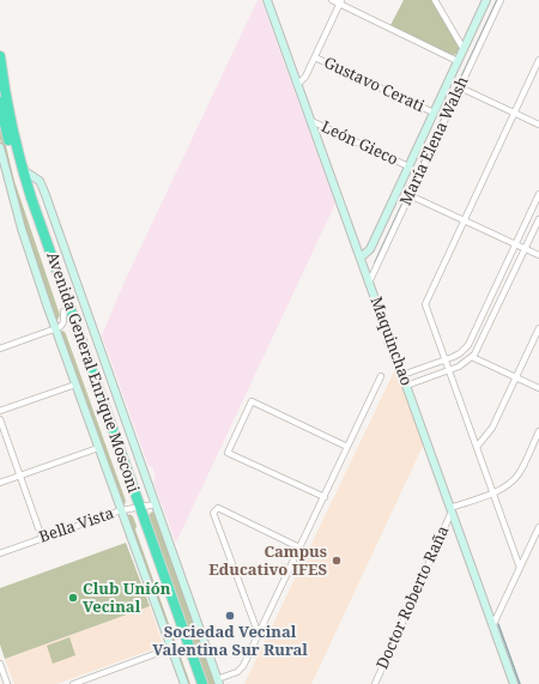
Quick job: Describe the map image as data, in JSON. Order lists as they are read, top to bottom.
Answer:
{
  "streets": {
    "highway": ["Avenida General Enrique Mosconi"],
    "street": [
      "Gustavo Cerati",
      "María Elena Walsh",
      "León Gieco",
      "Maquinchao",
      "Bella Vista",
      "Doctor Roberto Raña"
    ]
  },
  "crossings": [
    ["Gustavo Cerati", "María Elena Walsh"],
    ["María Elena Walsh", "León Gieco"],
    ["María Elena Walsh", "Maquinchao"],
    ["León Gieco", "Maquinchao"],
    ["Maquinchao", "Doctor Roberto Raña"],
    ["Avenida General Enrique Mosconi", "Bella Vista"]
  ],
  "places": ["Campus Educativo IFES", "Club Unión Vecinal", "Sociedad Vecinal Valentina Sur Rural"]
}
